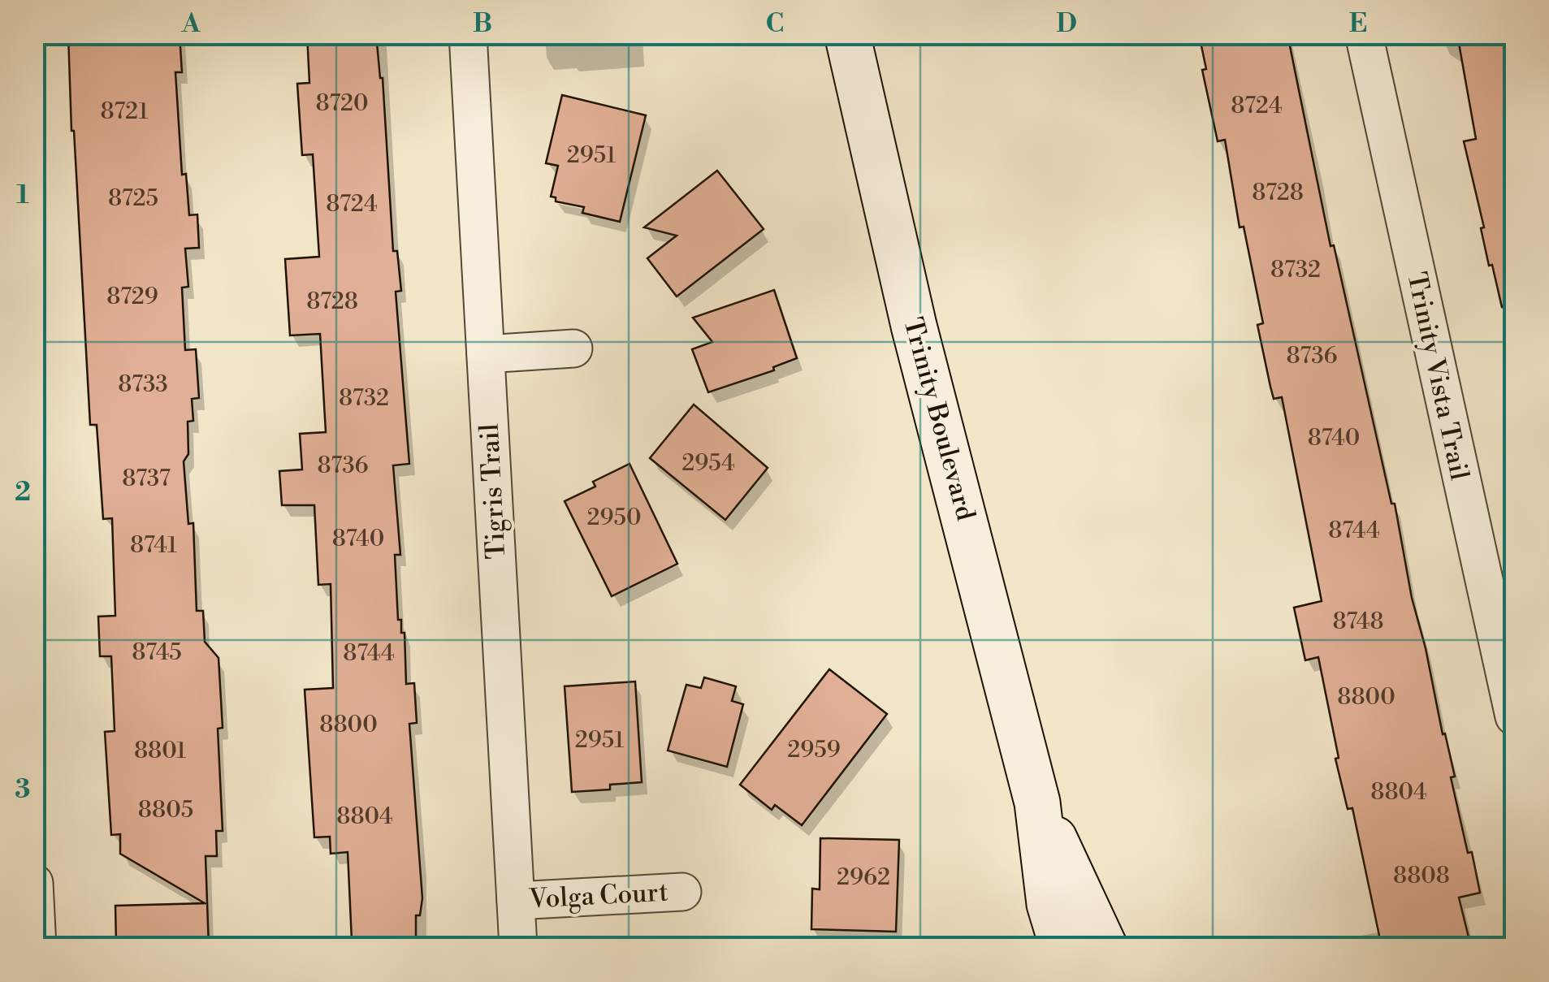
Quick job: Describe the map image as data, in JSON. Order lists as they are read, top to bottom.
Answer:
{
  "streets": {
    "main road": ["Trinity Boulevard"],
    "street": ["Trinity Vista Trail", "Tigris Trail", "Volga Court"]
  },
  "crossings": [
    ["Tigris Trail", "Volga Court"]
  ],
  "house_numbers": [
    "8720",
    "8724",
    "8721",
    "2951",
    "8728",
    "8725",
    "8724",
    "8732",
    "8729",
    "8728",
    "8736",
    "8733",
    "8732",
    "8740",
    "2954",
    "8736",
    "8737",
    "2950",
    "8744",
    "8740",
    "8741",
    "8748",
    "8745",
    "8744",
    "8800",
    "8800",
    "2951",
    "2959",
    "8801",
    "8804",
    "8805",
    "8804",
    "8808",
    "2962"
  ],
  "grid": {
    "columns": [
      "A",
      "B",
      "C",
      "D",
      "E"
    ],
    "rows": ["1", "2", "3"]
  }
}
